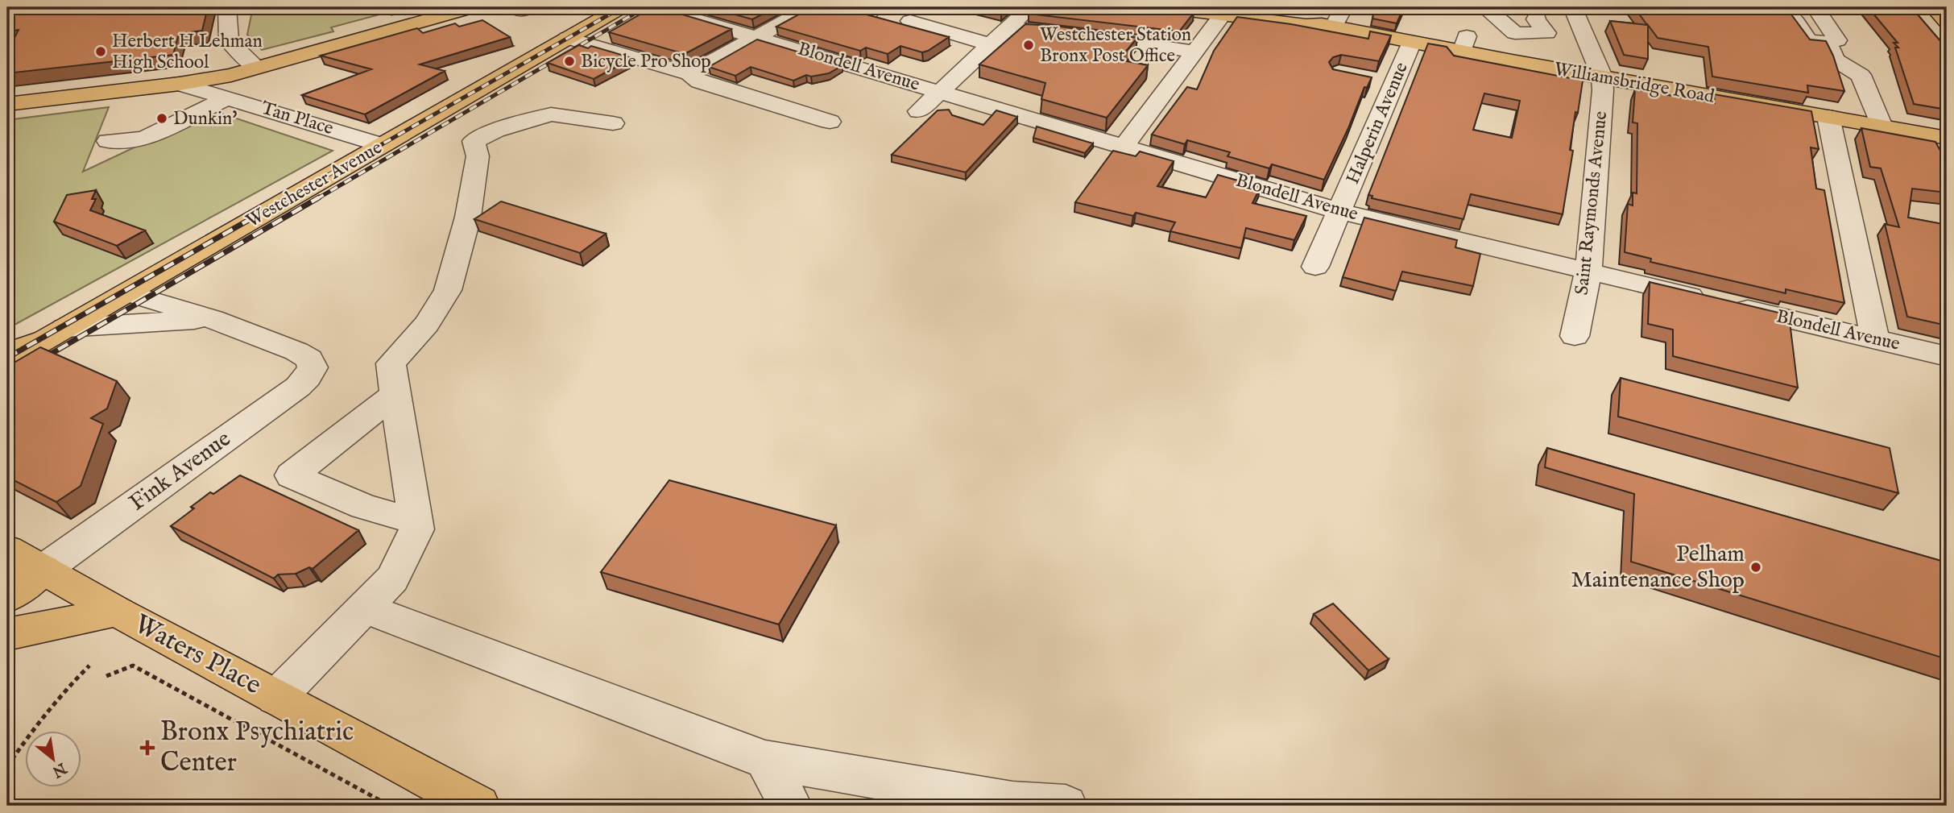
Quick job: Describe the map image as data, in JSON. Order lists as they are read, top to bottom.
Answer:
{
  "streets": {
    "main road": ["Williamsbridge Road", "Westchester Avenue", "Waters Place"],
    "street": [
      "Blondell Avenue",
      "Tan Place",
      "Halperin Avenue",
      "Saint Raymonds Avenue",
      "Fink Avenue"
    ]
  },
  "crossings": [
    ["Blondell Avenue", "Halperin Avenue"],
    ["Blondell Avenue", "Saint Raymonds Avenue"],
    ["Williamsbridge Road", "Halperin Avenue"],
    ["Williamsbridge Road", "Saint Raymonds Avenue"],
    ["Tan Place", "Westchester Avenue"],
    ["Fink Avenue", "Waters Place"]
  ],
  "places": {
    "other": [
      "Westchester Station Bronx Post Office",
      "Herbert H Lehman High School",
      "Bicycle Pro Shop",
      "Dunkin'",
      "Pelham Maintenance Shop"
    ],
    "health": ["Bronx Psychiatric Center"]
  },
  "north": "bottom right"
}
